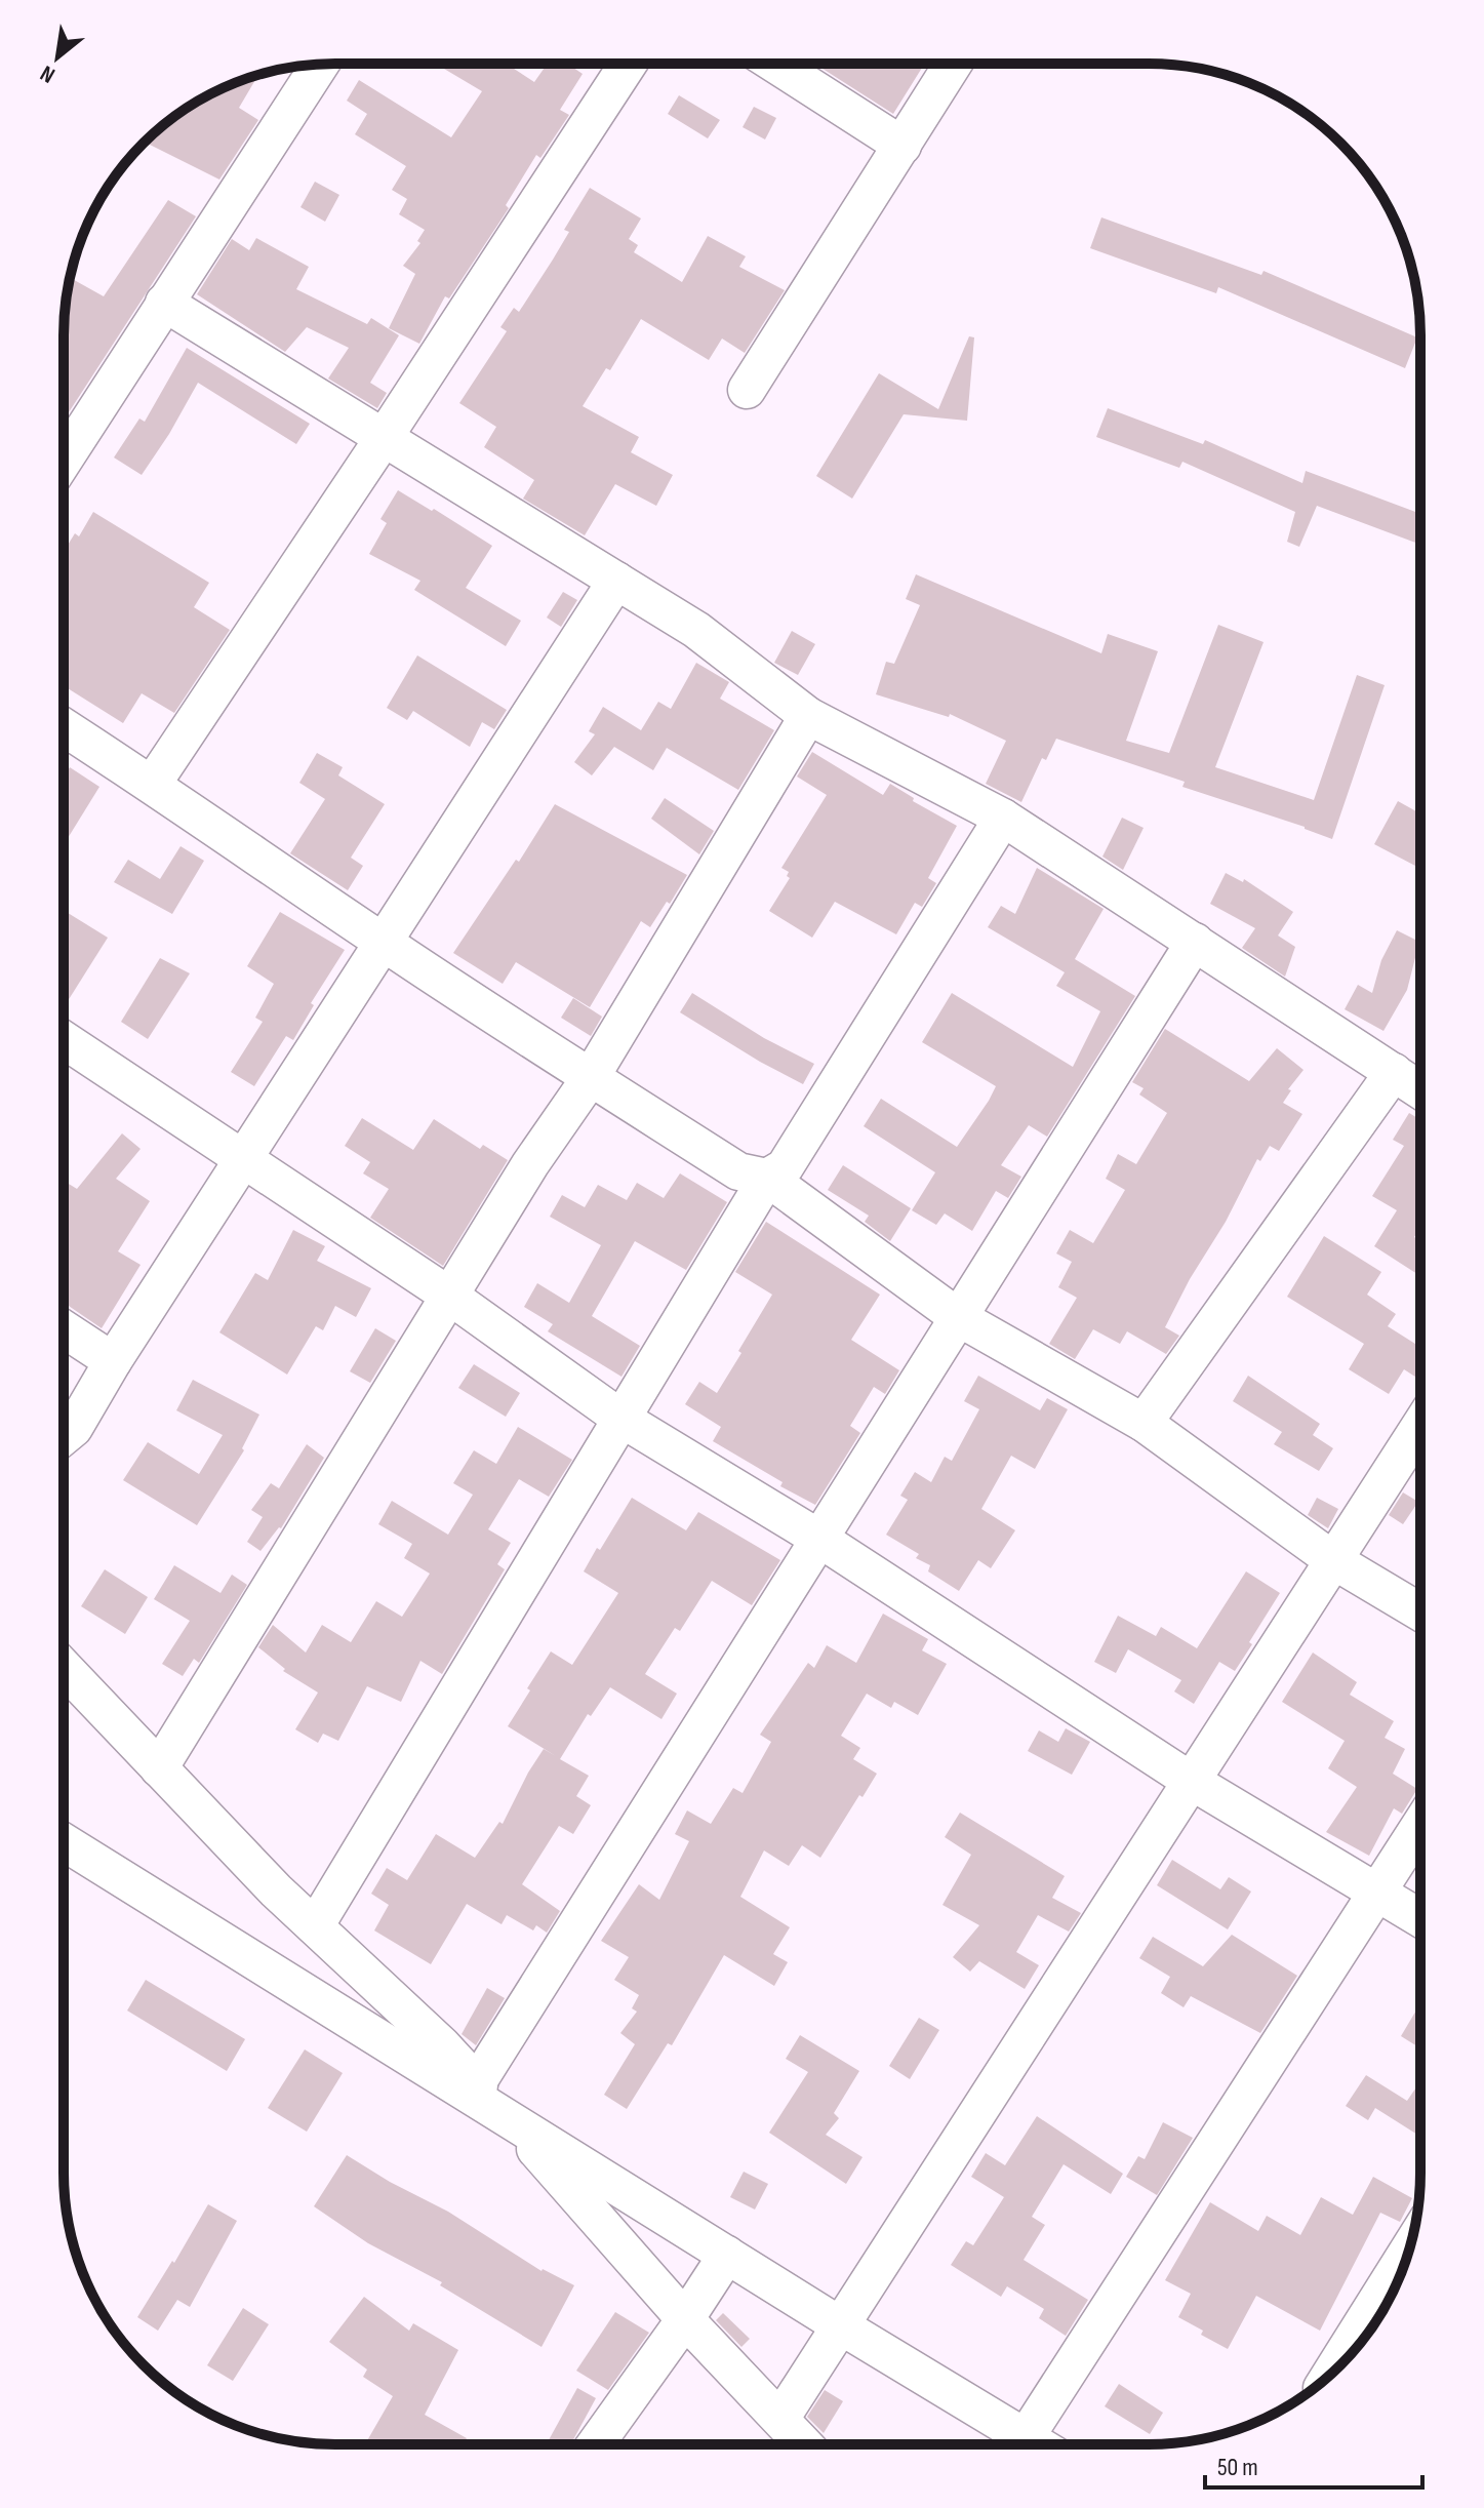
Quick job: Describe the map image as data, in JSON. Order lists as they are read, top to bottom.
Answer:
{
  "scale_bar": "50 m",
  "north": "bottom left"
}
